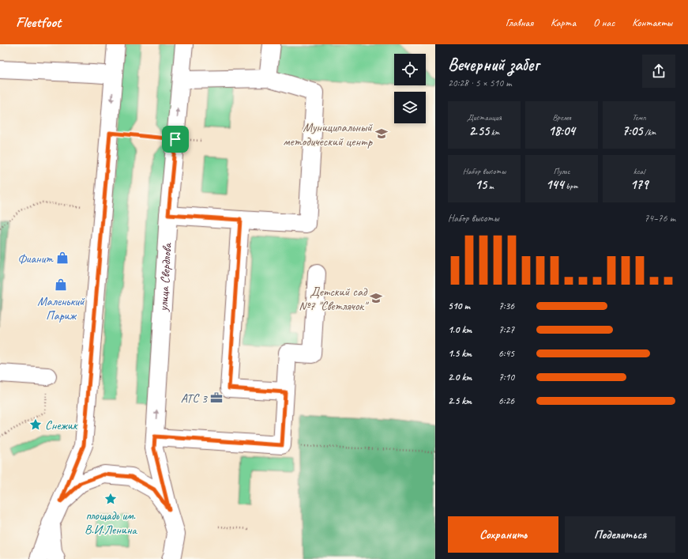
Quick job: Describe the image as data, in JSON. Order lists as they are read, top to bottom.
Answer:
{
  "streets": {
    "street": ["улица Свердлова"]
  },
  "places": {
    "school or university": ["Муниципальный методический центр", "Детский сад №7 \"Светлячок\""],
    "shop": ["Фианит", "Маленький Париж"],
    "office": ["АТС 3"],
    "place": ["Снежик", "площадь им. В.И.Ленина"]
  },
  "page": {
    "header": "Fleetfoot",
    "nav": [
      "Главная",
      "Карта",
      "О нас",
      "Контакты"
    ],
    "heading": ["Вечерний забег", "20:28 · 5 × 510 m"],
    "stats": [
      ["Дистанция", "2.55 km"],
      ["Время", "18:04"],
      ["Темп", "7:05 /km"],
      ["Набор высоты", "15 m"],
      ["Пульс", "144 bpm"],
      ["kcal", "179"]
    ],
    "chart": ["Набор высоты", "74–76 m"],
    "list": [
      {
        "name": "510 m",
        "note": "7:36"
      },
      {
        "name": "1.0 km",
        "note": "7:27"
      },
      {
        "name": "1.5 km",
        "note": "6:45"
      },
      {
        "name": "2.0 km",
        "note": "7:10"
      },
      {
        "name": "2.5 km",
        "note": "6:26"
      }
    ],
    "buttons": ["Сохранить", "Поделиться"]
  }
}
